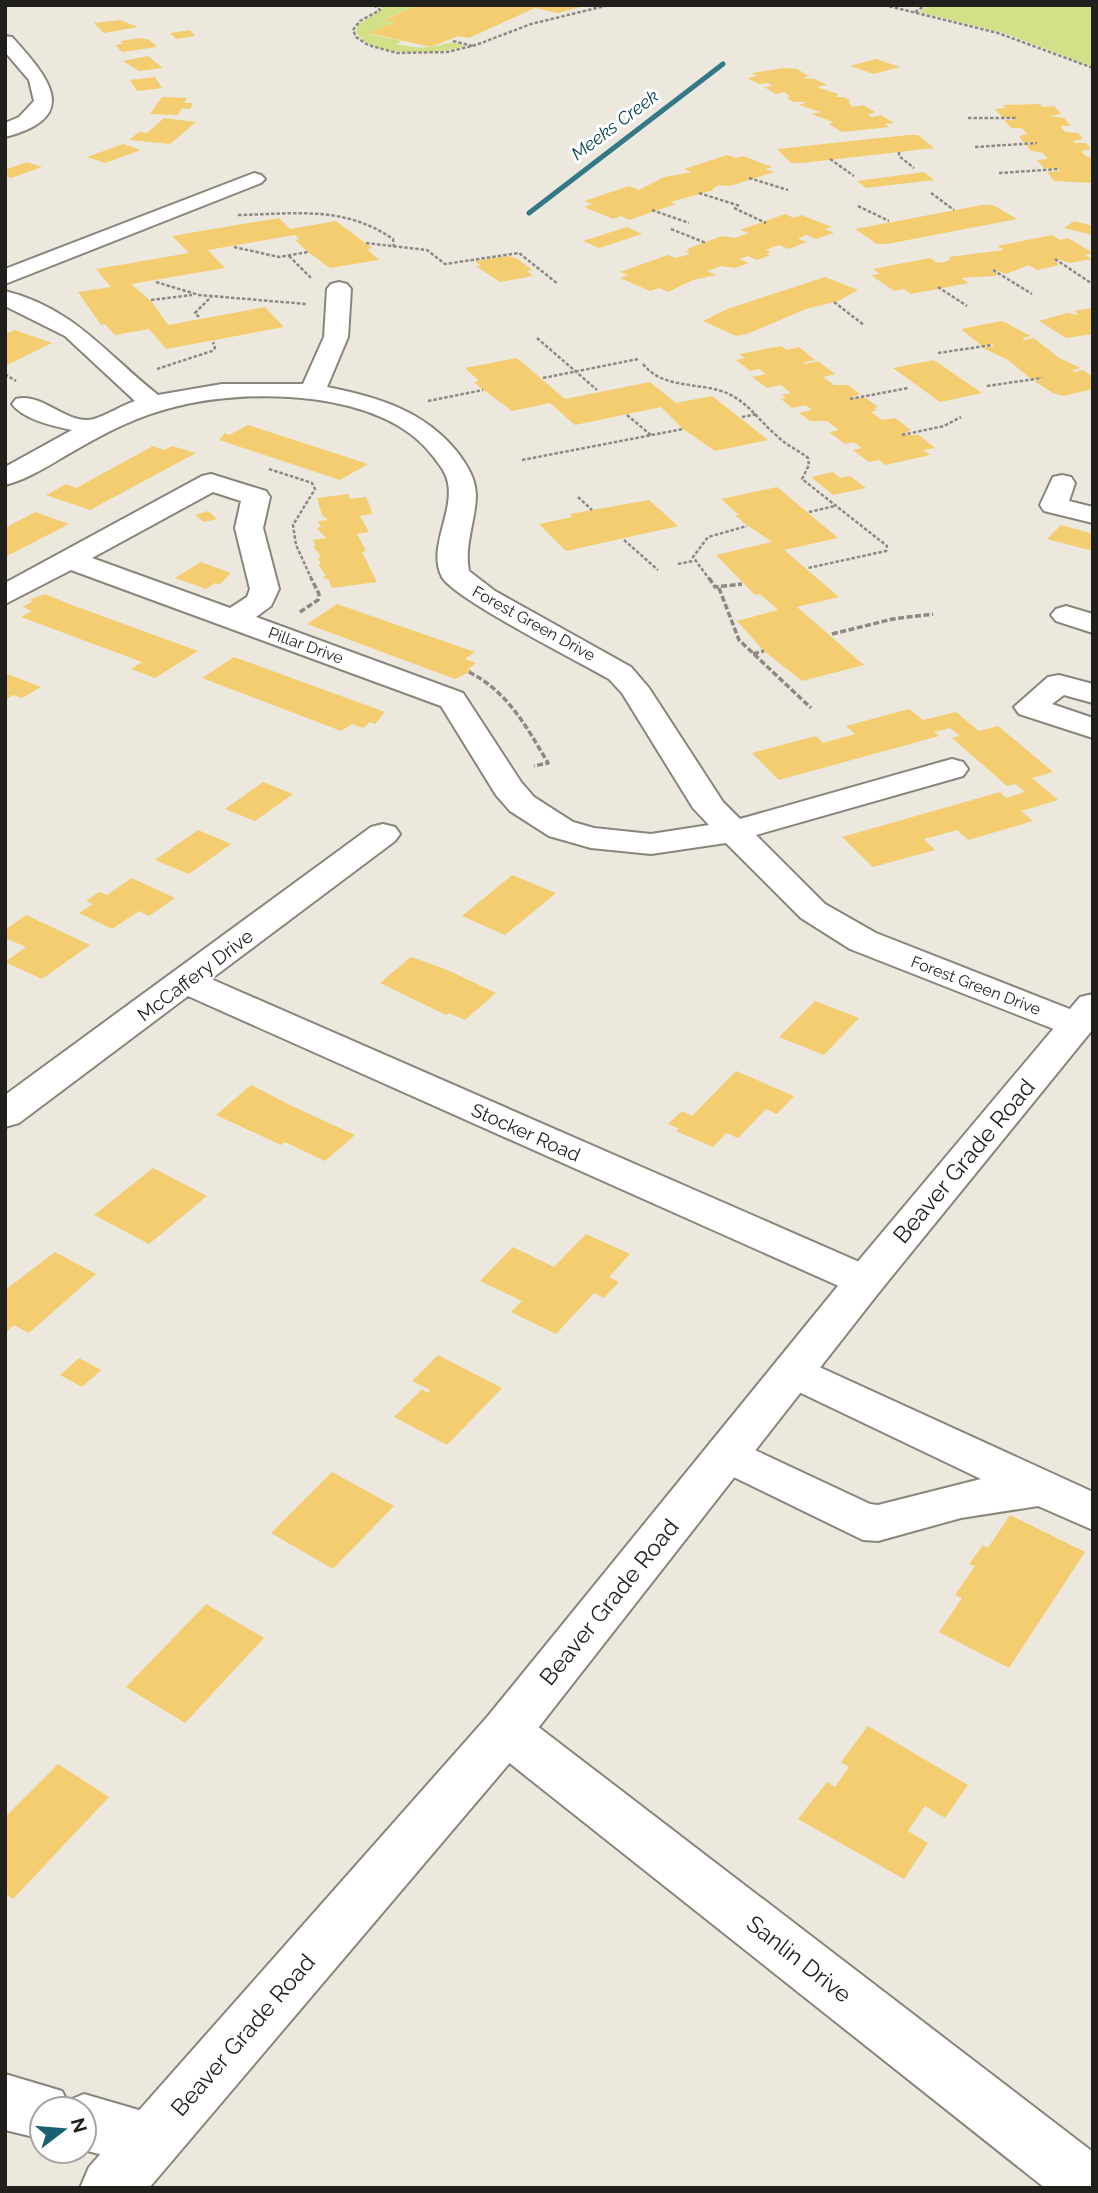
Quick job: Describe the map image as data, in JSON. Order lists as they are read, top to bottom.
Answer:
{
  "streets": {
    "street": [
      "Forest Green Drive",
      "Pillar Drive",
      "McCaffery Drive",
      "Stocker Road",
      "Beaver Grade Road",
      "Sanlin Drive"
    ]
  },
  "crossings": [
    ["Forest Green Drive", "Pillar Drive"],
    ["Forest Green Drive", "Beaver Grade Road"],
    ["McCaffery Drive", "Stocker Road"],
    ["Stocker Road", "Beaver Grade Road"],
    ["Beaver Grade Road", "Sanlin Drive"]
  ],
  "water": ["Meeks Creek"],
  "north": "right"
}
